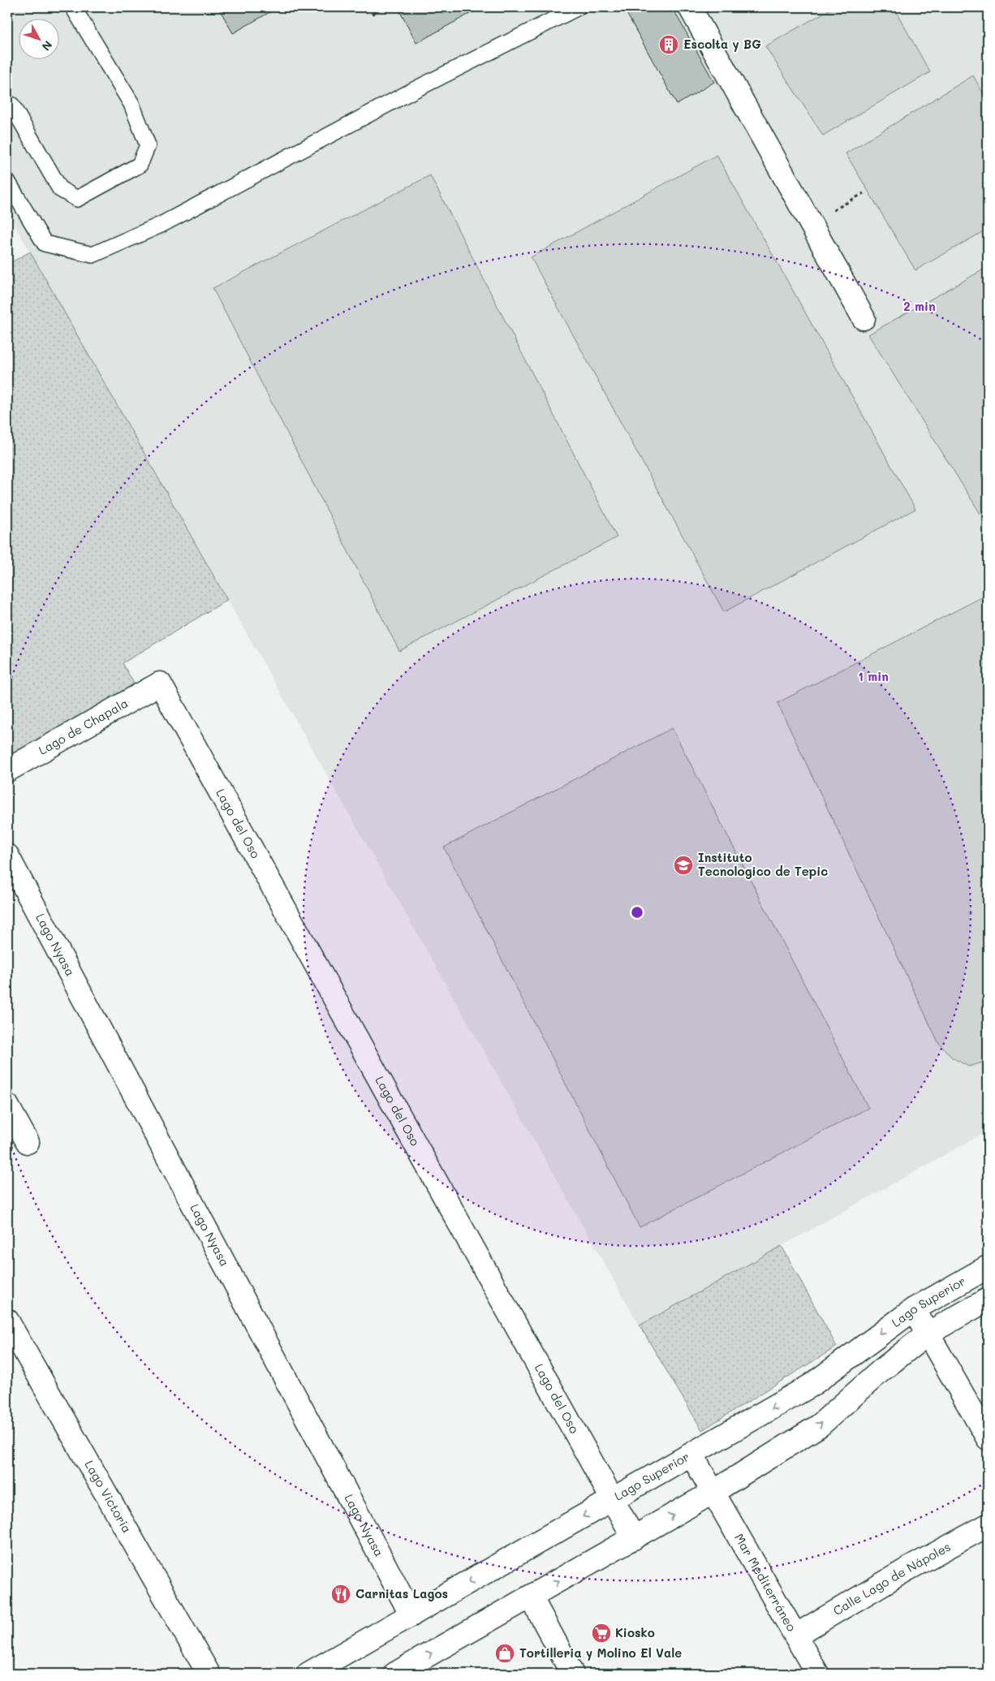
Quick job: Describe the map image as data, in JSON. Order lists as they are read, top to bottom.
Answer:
{
  "streets": {
    "street": [
      "Lago de Chapala",
      "Lago del Oso",
      "Lago Nyasa",
      "Lago Superior",
      "Lago Victoria",
      "Calle Lago de Nápoles",
      "Mar Mediterráneo"
    ]
  },
  "crossings": [
    ["Lago de Chapala", "Lago del Oso"],
    ["Lago del Oso", "Lago Superior"],
    ["Lago Nyasa", "Lago Superior"],
    ["Lago Superior", "Mar Mediterráneo"],
    ["Calle Lago de Nápoles", "Mar Mediterráneo"]
  ],
  "places": {
    "building": ["Escolta y BG"],
    "school or university": ["Instituto Tecnologico de Tepic"],
    "restaurant": ["Carnitas Lagos"],
    "supermarket": ["Kiosko"],
    "shop": ["Tortilleria y Molino El Vale"]
  },
  "north": "bottom right",
  "rings": ["2 min", "1 min"]
}
